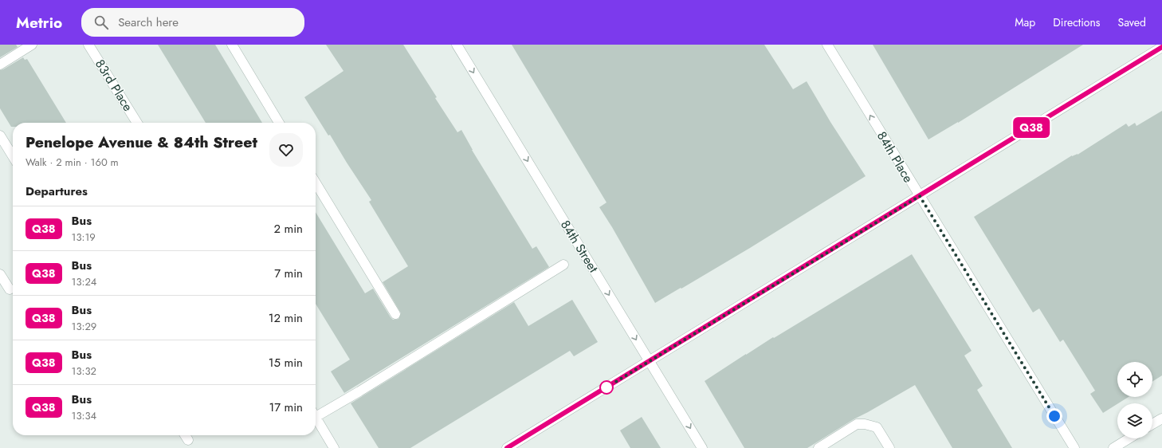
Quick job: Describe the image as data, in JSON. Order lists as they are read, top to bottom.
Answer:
{
  "streets": {
    "street": ["83rd Place", "84th Place", "84th Street"]
  },
  "one_way": ["84th Place", "84th Street"],
  "lines": ["bus line Q38"],
  "page": {
    "header": "Metrio",
    "search": "Search here",
    "nav": ["Map", "Directions", "Saved"],
    "on_map": "Q38",
    "heading": [
      ["Penelope Avenue & 84th Street", "Walk · 2 min · 160 m"],
      "Departures"
    ],
    "list": [
      {
        "mark": "Q38",
        "name": "Bus",
        "note": "13:19",
        "value": "2 min"
      },
      {
        "mark": "Q38",
        "name": "Bus",
        "note": "13:24",
        "value": "7 min"
      },
      {
        "mark": "Q38",
        "name": "Bus",
        "note": "13:29",
        "value": "12 min"
      },
      {
        "mark": "Q38",
        "name": "Bus",
        "note": "13:32",
        "value": "15 min"
      },
      {
        "mark": "Q38",
        "name": "Bus",
        "note": "13:34",
        "value": "17 min"
      }
    ]
  }
}
